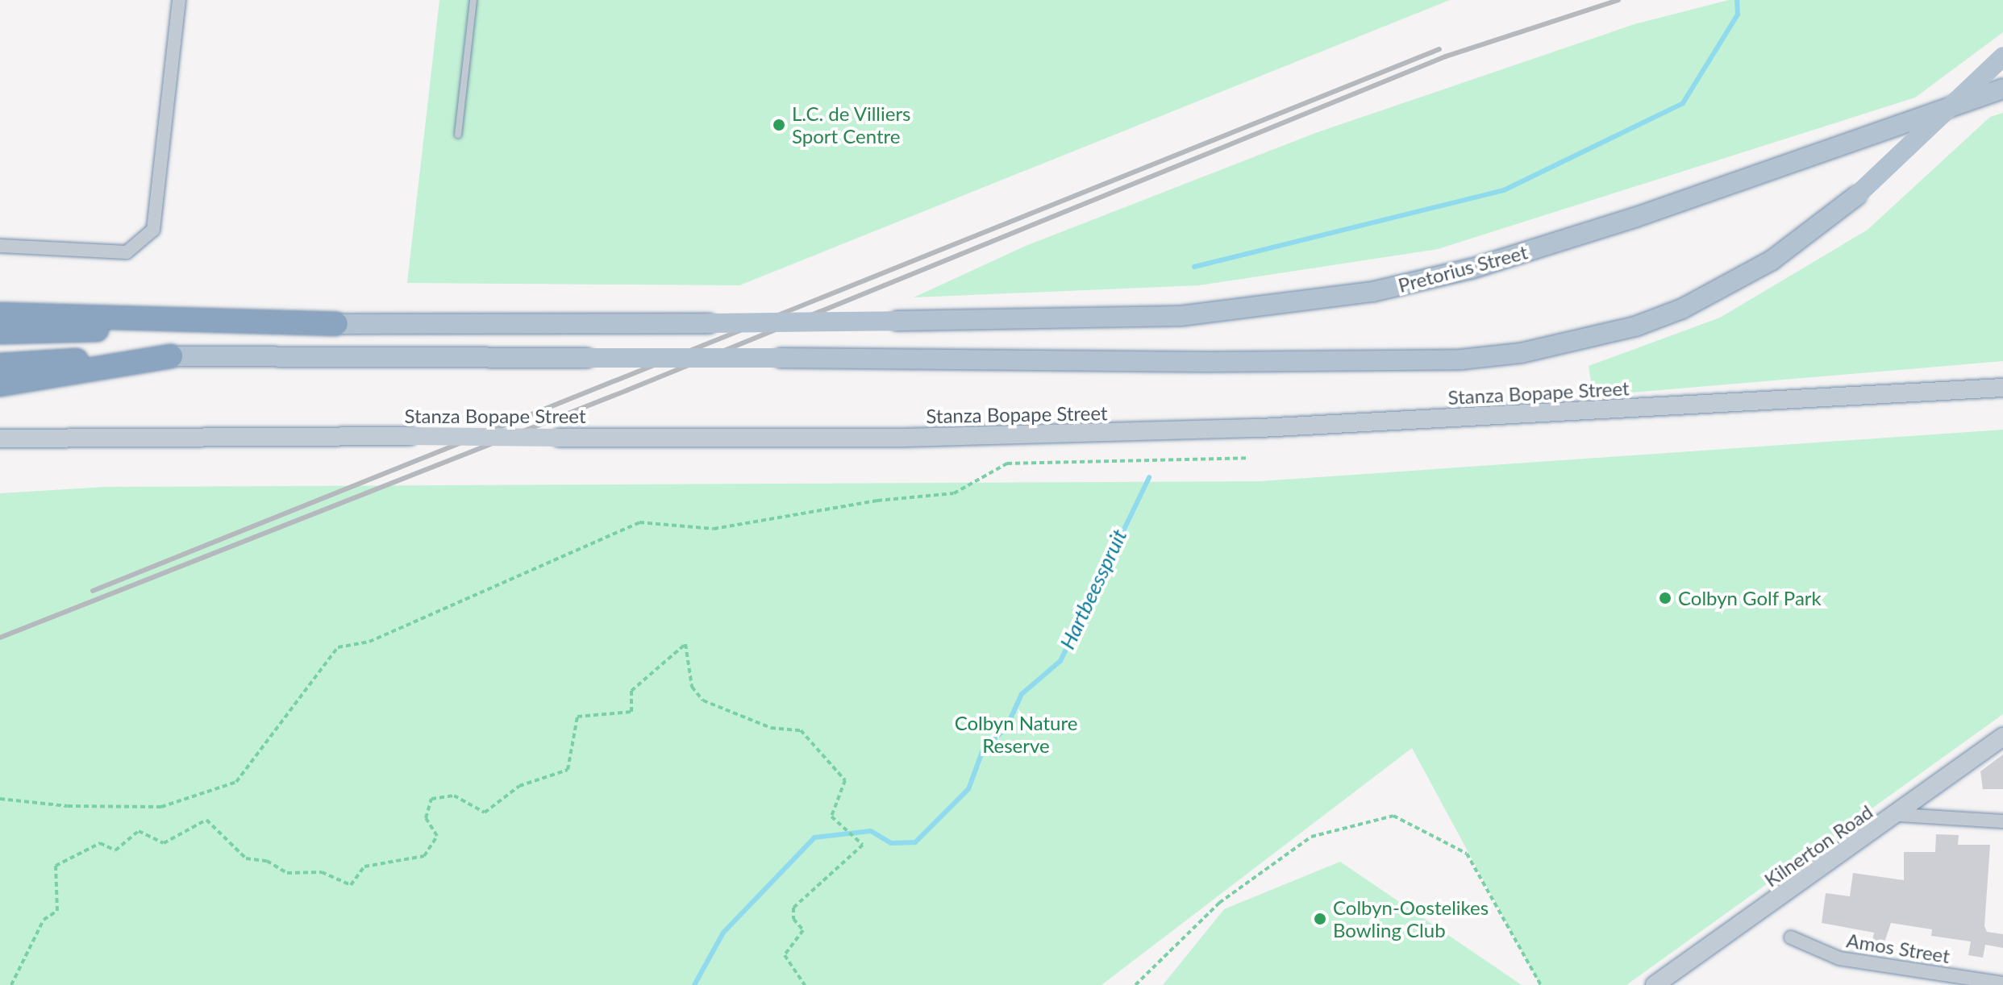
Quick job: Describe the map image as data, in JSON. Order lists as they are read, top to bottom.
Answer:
{
  "streets": {
    "main road": ["Pretorius Street", "Stanza Bopape Street", "Kilnerton Road"],
    "street": ["Amos Street"]
  },
  "water": ["Hartbeesspruit"],
  "parks": ["Colbyn Nature Reserve"],
  "places": ["L.C. de Villiers Sport Centre", "Colbyn Golf Park", "Colbyn-Oostelikes Bowling Club"]
}
